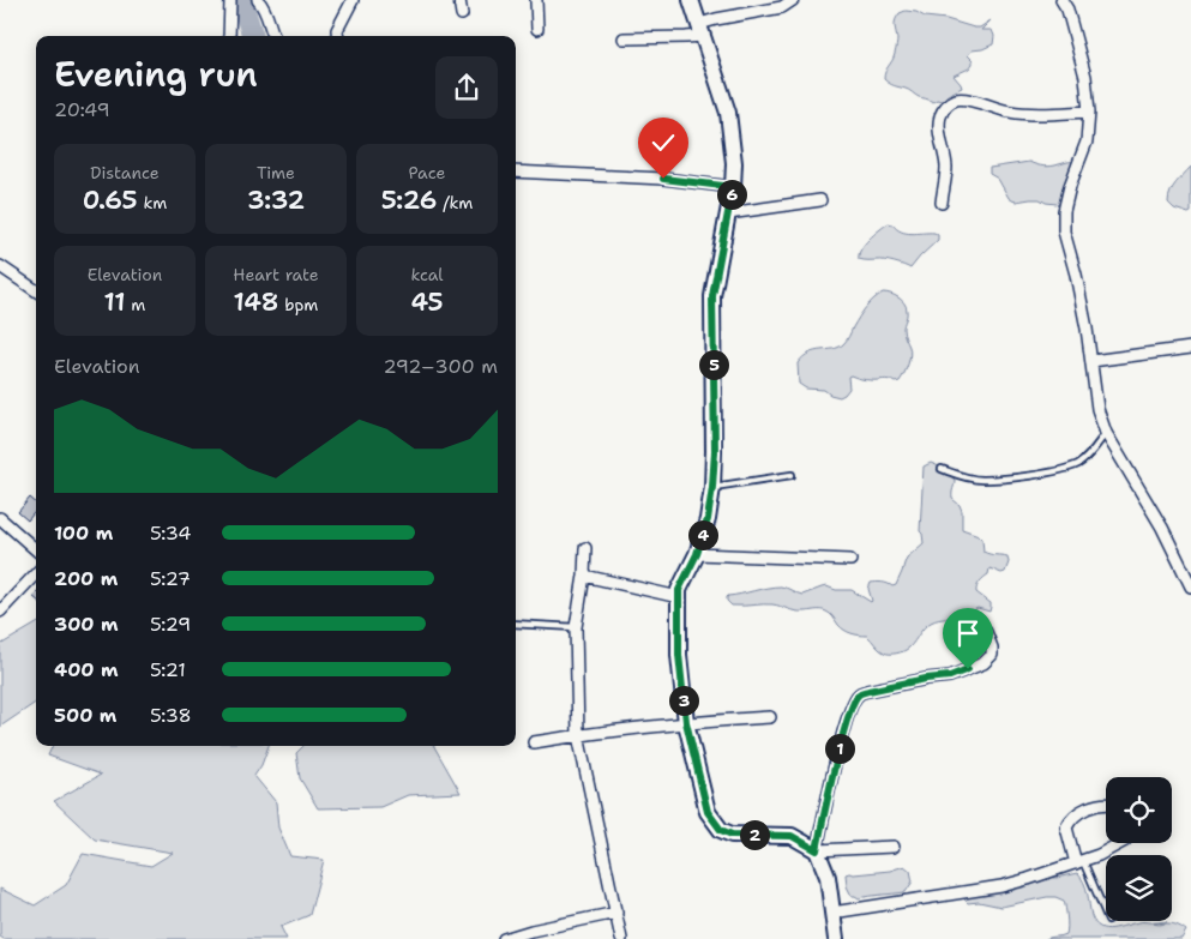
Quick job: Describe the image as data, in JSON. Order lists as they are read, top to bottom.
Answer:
{
  "page": {
    "heading": ["Evening run", "20:49"],
    "stats": [
      ["Distance", "0.65 km"],
      ["Time", "3:32"],
      ["Pace", "5:26 /km"],
      ["Elevation", "11 m"],
      ["Heart rate", "148 bpm"],
      ["kcal", "45"]
    ],
    "pins": [
      "6",
      "5",
      "4",
      "3",
      "1",
      "2"
    ],
    "chart": ["Elevation", "292–300 m"],
    "list": [
      {
        "name": "100 m",
        "note": "5:34"
      },
      {
        "name": "200 m",
        "note": "5:27"
      },
      {
        "name": "300 m",
        "note": "5:29"
      },
      {
        "name": "400 m",
        "note": "5:21"
      },
      {
        "name": "500 m",
        "note": "5:38"
      }
    ]
  }
}
